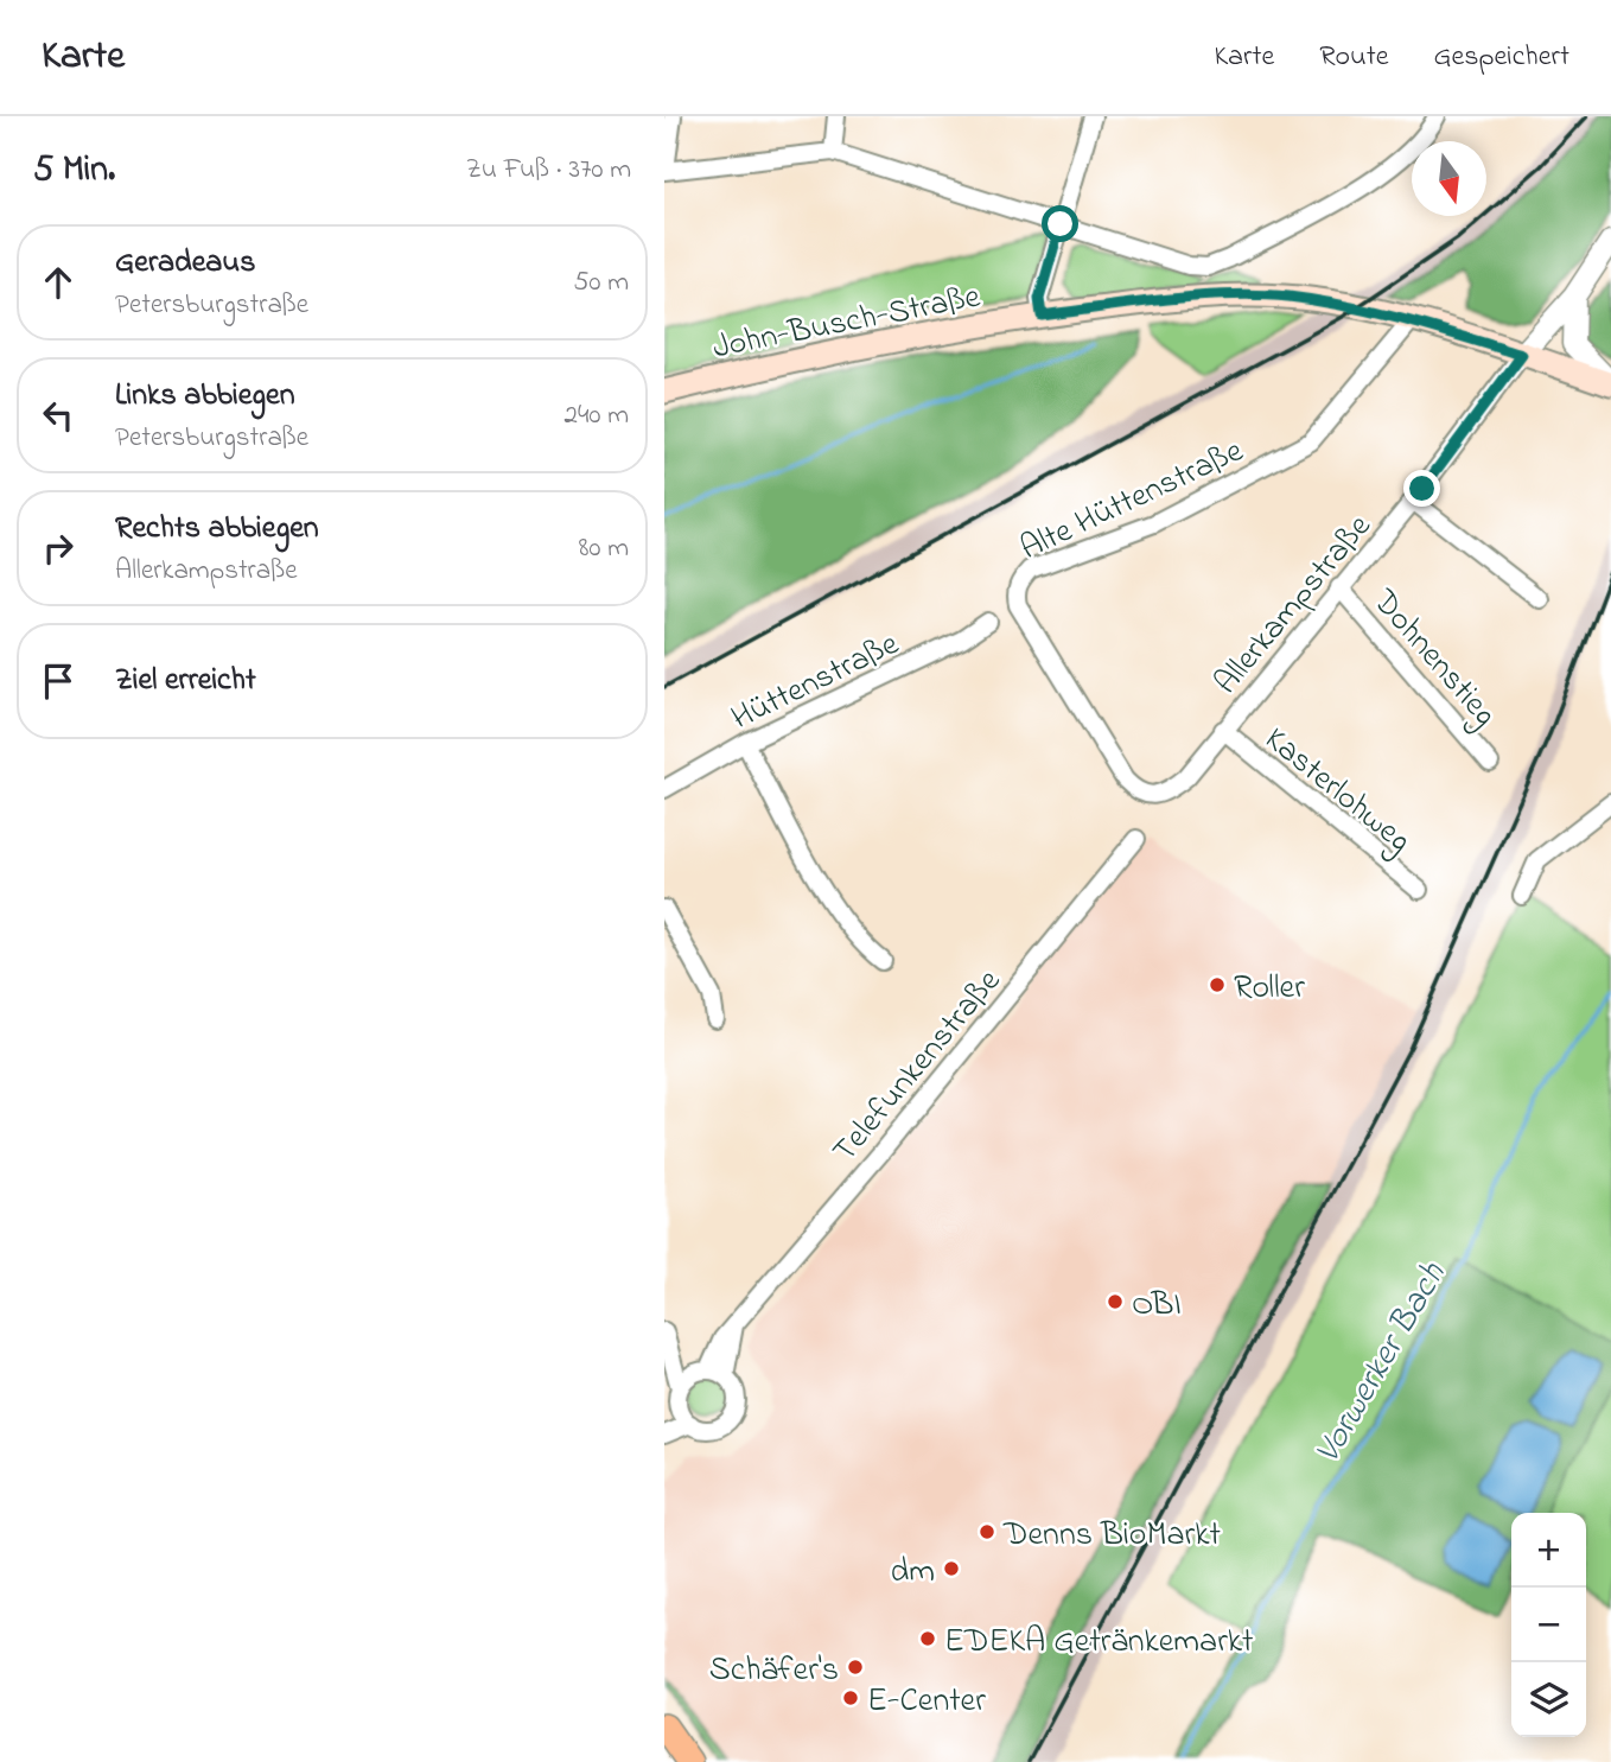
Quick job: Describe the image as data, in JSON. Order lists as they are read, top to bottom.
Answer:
{
  "streets": {
    "main road": ["John-Busch-Straße"],
    "street": [
      "Alte Hüttenstraße",
      "Allerkampstraße",
      "Dohnenstieg",
      "Hüttenstraße",
      "Kasterlohweg",
      "Telefunkenstraße"
    ]
  },
  "crossings": [
    ["John-Busch-Straße", "Alte Hüttenstraße"],
    ["John-Busch-Straße", "Allerkampstraße"],
    ["Alte Hüttenstraße", "Allerkampstraße"],
    ["Allerkampstraße", "Dohnenstieg"],
    ["Allerkampstraße", "Kasterlohweg"]
  ],
  "water": ["Vorwerker Bach"],
  "places": [
    "Roller",
    "OBI",
    "Denns BioMarkt",
    "dm",
    "EDEKA Getränkemarkt",
    "Schäfer's",
    "E-Center"
  ],
  "north": "bottom",
  "page": {
    "header": "Karte",
    "nav": ["Karte", "Route", "Gespeichert"],
    "heading": ["5 Min.", "Zu Fuß · 370 m"],
    "list": [
      ["Geradeaus", "Petersburgstraße", "50 m"],
      ["Links abbiegen", "Petersburgstraße", "240 m"],
      ["Rechts abbiegen", "Allerkampstraße", "80 m"],
      "Ziel erreicht"
    ],
    "map_buttons": ["+", "−"]
  }
}
